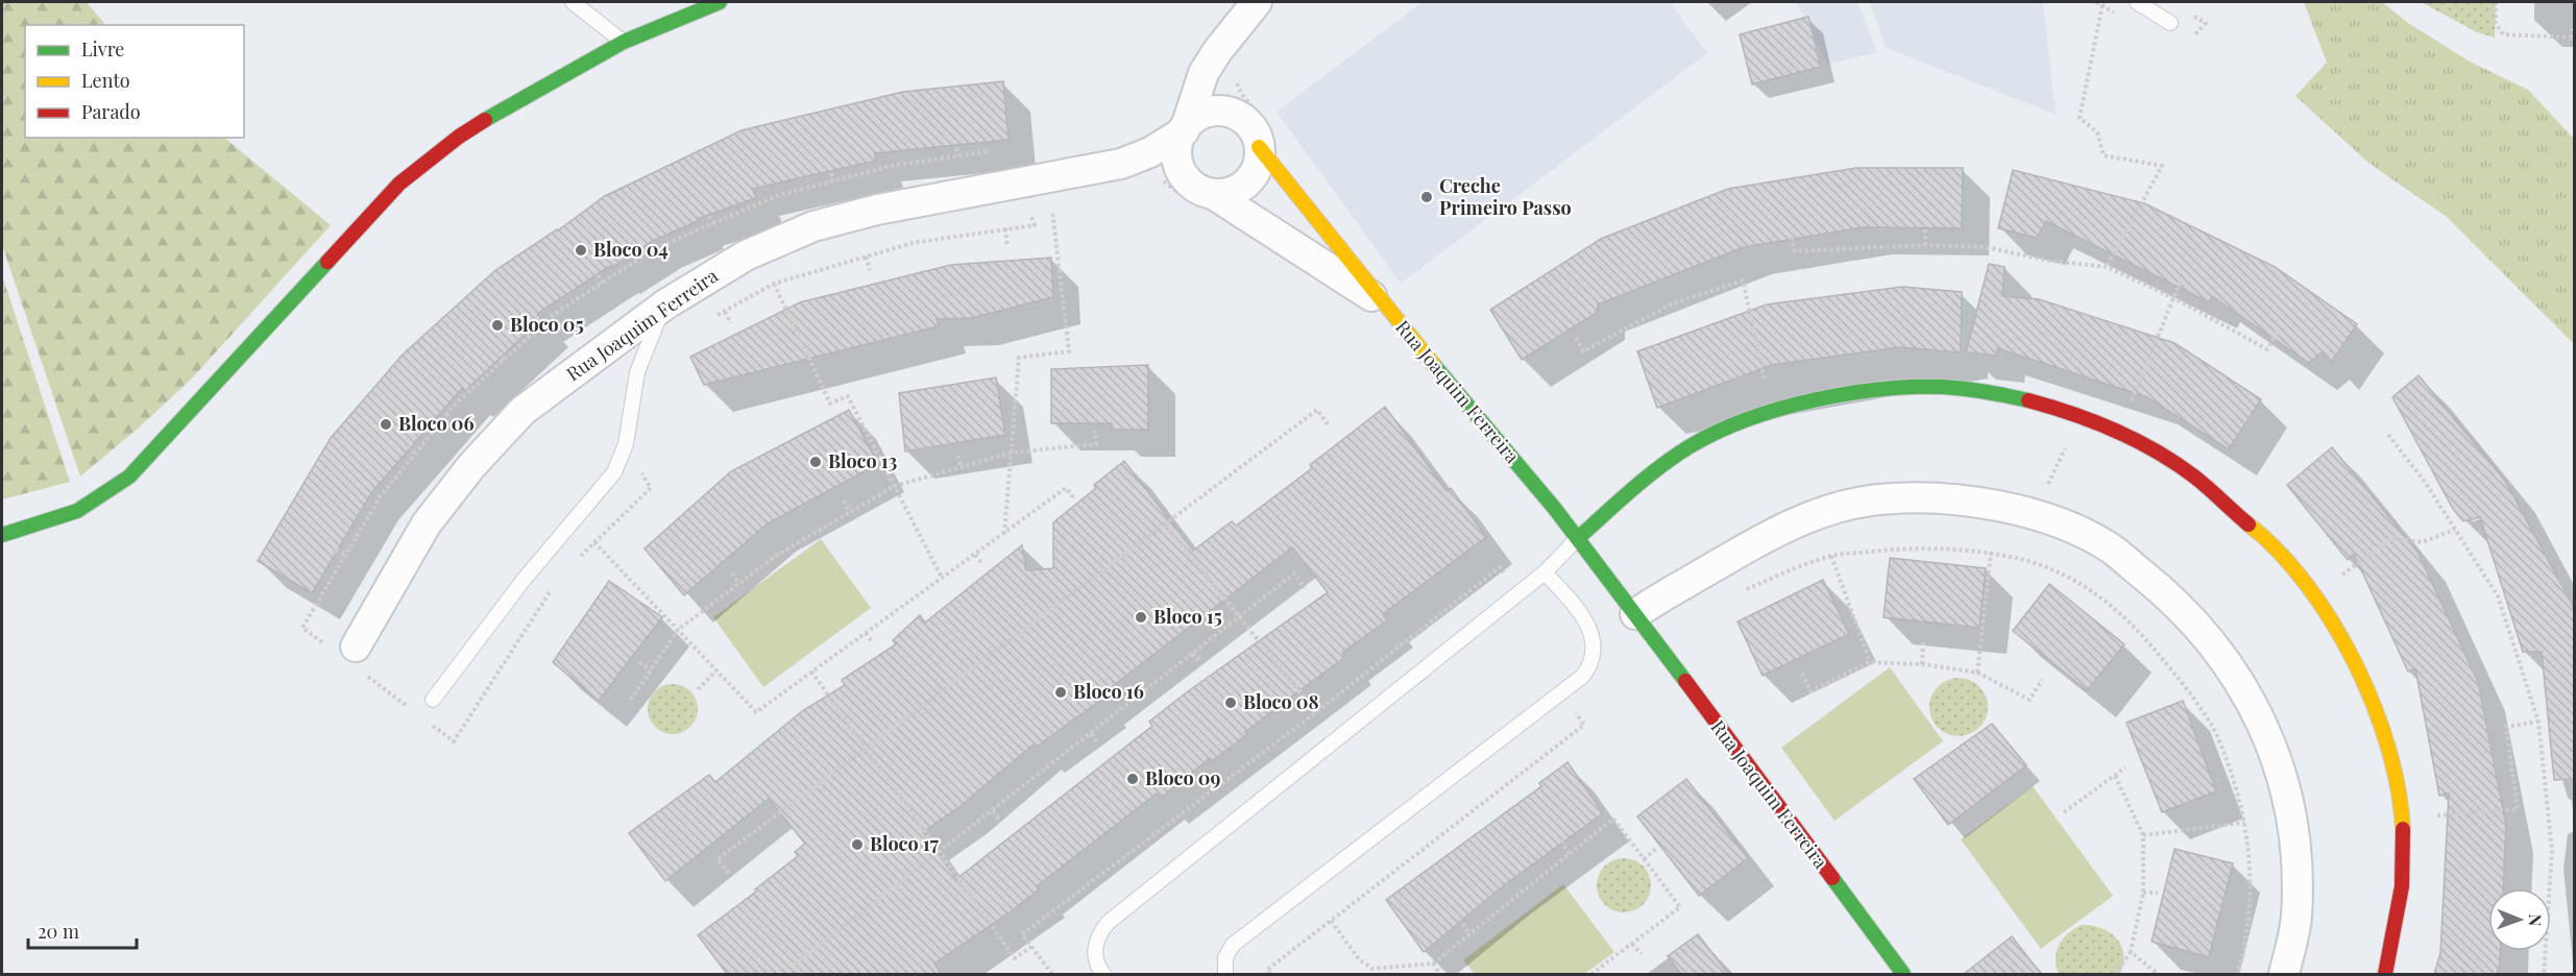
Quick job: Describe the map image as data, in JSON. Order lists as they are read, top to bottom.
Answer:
{
  "streets": {
    "street": ["Rua Joaquim Ferreira"]
  },
  "places": [
    "Creche Primeiro Passo",
    "Bloco 04",
    "Bloco 05",
    "Bloco 06",
    "Bloco 13",
    "Bloco 15",
    "Bloco 16",
    "Bloco 08",
    "Bloco 09",
    "Bloco 17"
  ],
  "legend": ["Livre", "Lento", "Parado"],
  "scale_bar": "20 m",
  "north": "right"
}
